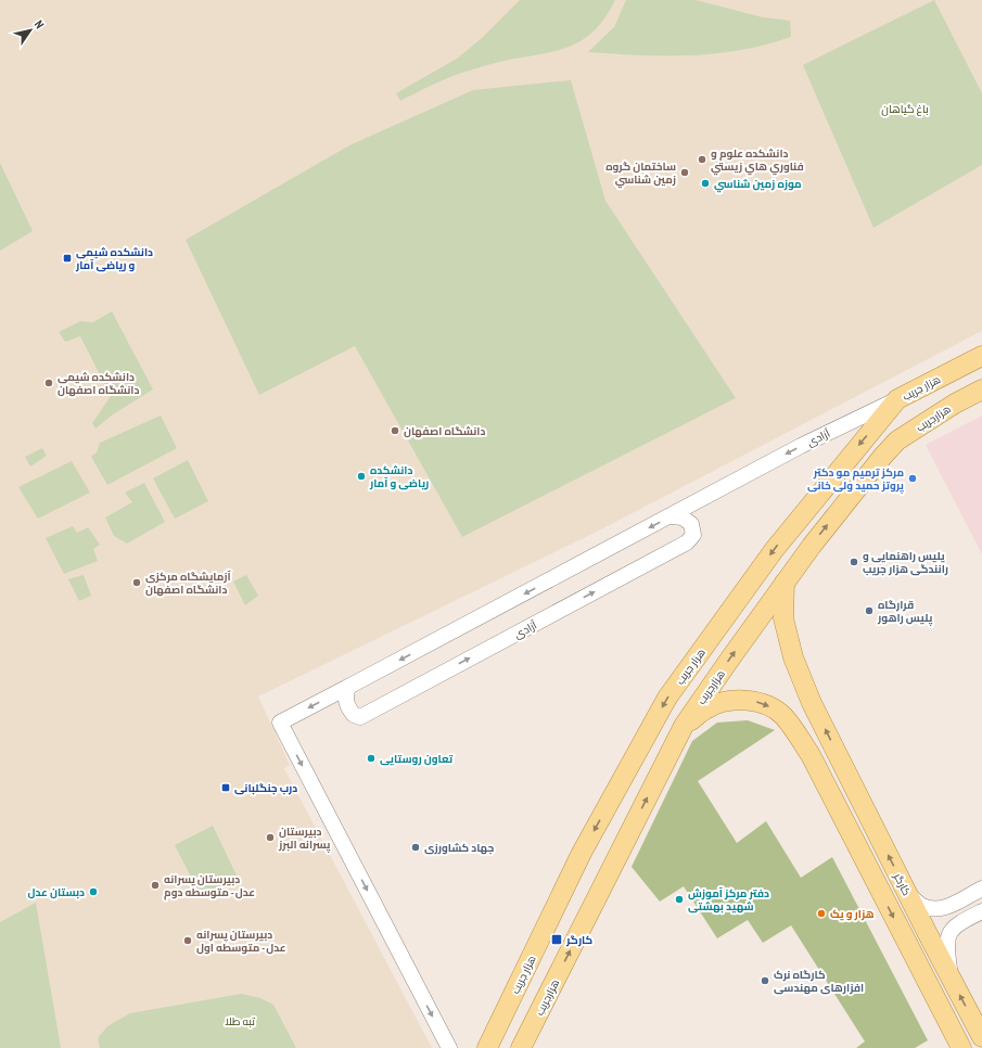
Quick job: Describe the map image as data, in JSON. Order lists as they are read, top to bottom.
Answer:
{
  "streets": {
    "main road": ["هزار جریب", "هزارجریب", "کارگر"],
    "street": ["آزادی"]
  },
  "crossings": [
    ["هزار جریب", "آزادی"],
    ["هزارجریب", "کارگر"]
  ],
  "one_way": ["هزار جریب", "هزارجریب"],
  "parks": ["باغ گیاهان", "تبه طلا"],
  "places": {
    "other": [
      "دانشکده علوم و فناوري هاي زيستي",
      "ساختمان گروه زمين شناسي",
      "موزه زمين شناسي",
      "دانشکده شیمی دانشگاه اصفهان",
      "دانشگاه اصفهان",
      "دانشکده ریاضی و آمار",
      "مرکز ترمیم مو دکتر پروتز حمید ولی خانی",
      "پلیس راهنمایی و رانندگی هزار جریب",
      "آزمایشگاه مرکزی دانشگاه اصفهان",
      "قرارگاه پلیس راهور",
      "تعاون روستایی",
      "دبیرستان پسرانه البرز",
      "جهاد کشاورزی",
      "دبیرستان پسرانه عدل - متوسطه دوم",
      "دبستان عدل",
      "دفتر مرکز آموزش شهید بهشتی",
      "هزار و یک",
      "دبیرستان پسرانه عدل - متوسطه اول",
      "کارگاه نرک افزارهای مهندسی"
    ],
    "transit": ["دانشکده شیمی و ریاضی آمار", "درب جنگلبانی", "کارگر"]
  },
  "north": "top right"
}
